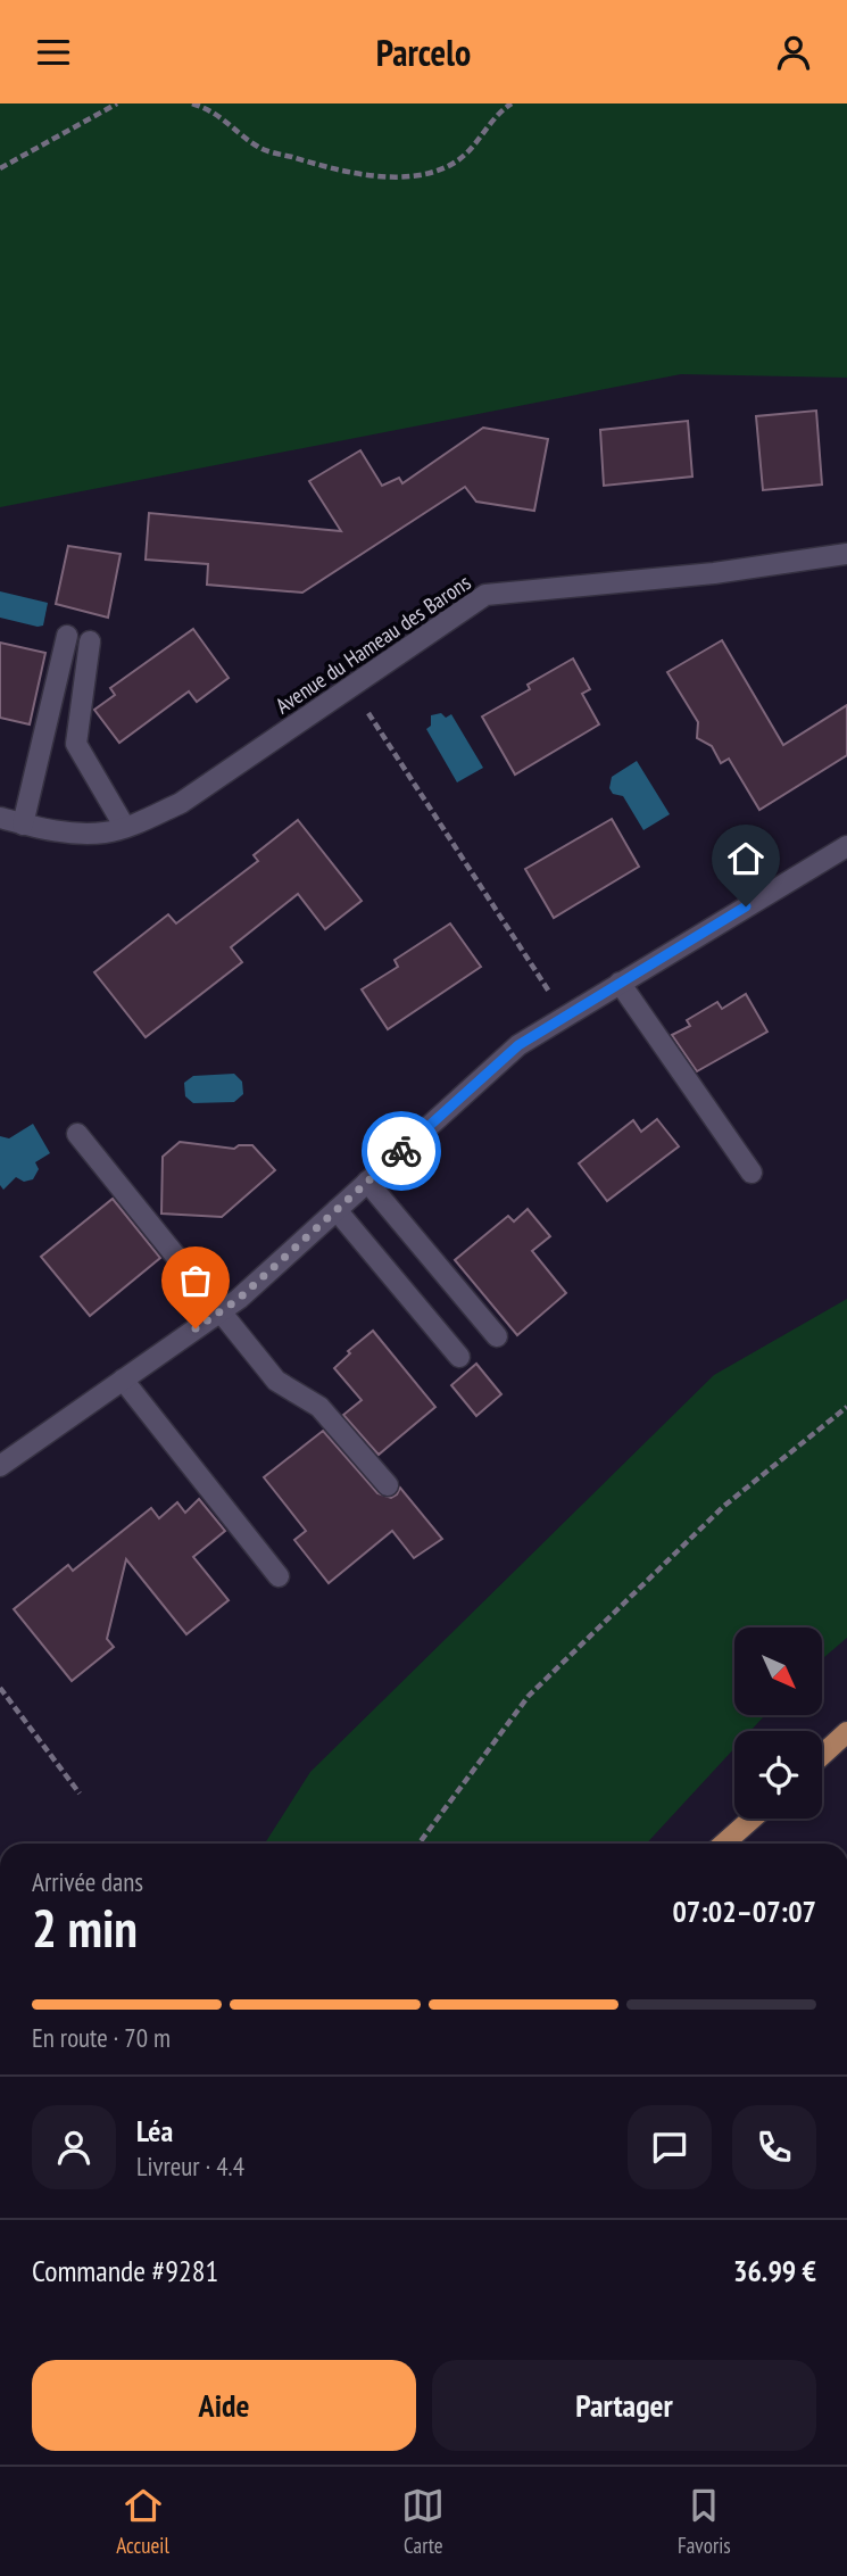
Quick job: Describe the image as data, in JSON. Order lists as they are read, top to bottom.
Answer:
{
  "streets": {
    "street": ["Avenue du Hameau des Barons"]
  },
  "north": "bottom right",
  "page": {
    "header": "Parcelo",
    "heading": ["2 min", "Arrivée dans", "07:02–07:07"],
    "panel": [
      "Léa",
      "Livreur · 4.4",
      "Commande #9281",
      "36.99 €"
    ],
    "bar": "En route · 70 m",
    "buttons": ["Aide", "Partager"],
    "tabs": ["Accueil", "Carte", "Favoris"]
  }
}
